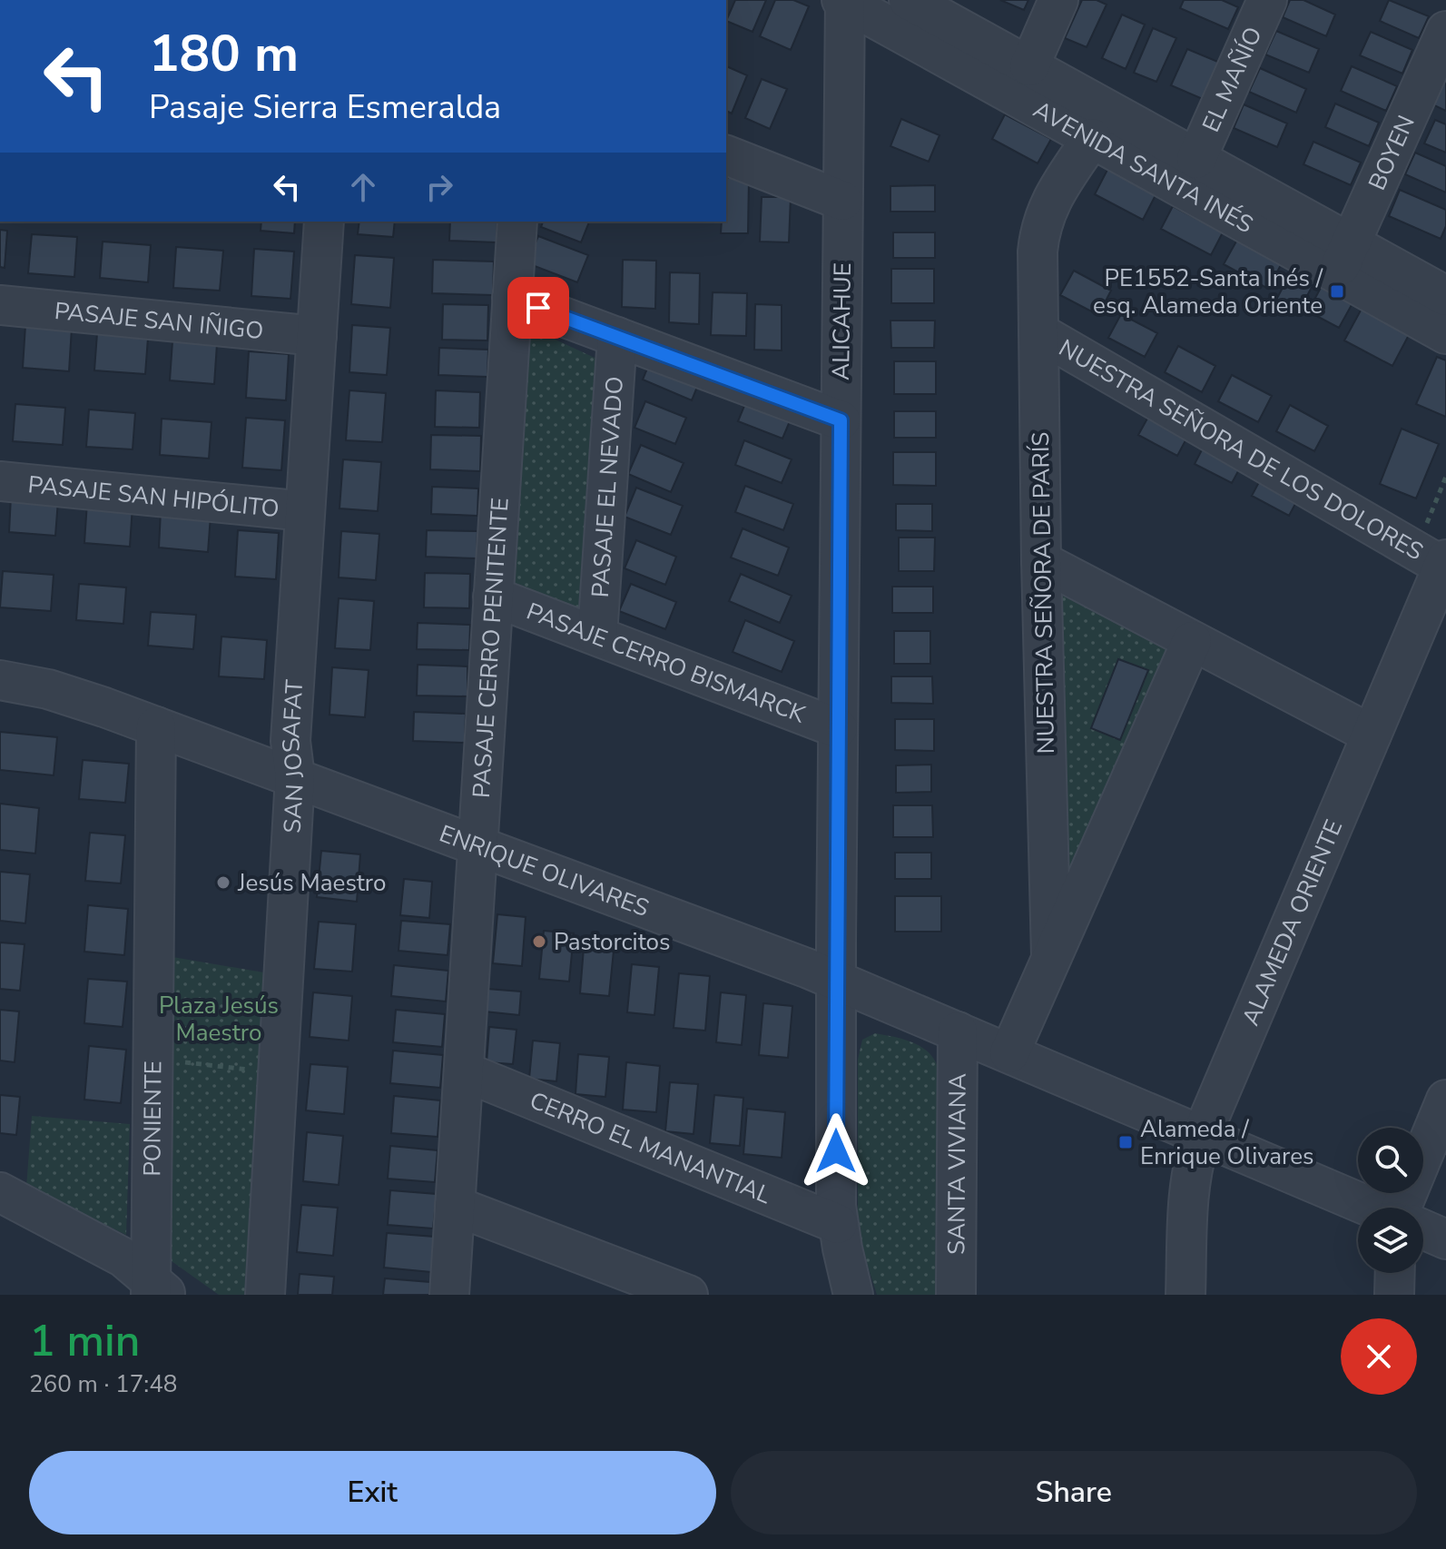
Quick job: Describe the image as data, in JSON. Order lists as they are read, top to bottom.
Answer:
{
  "streets": {
    "street": [
      "EL MAÑÍO",
      "BOYEN",
      "AVENIDA SANTA INÉS",
      "PASAJE SAN IÑIGO",
      "ALICAHUE",
      "NUESTRA SEÑORA DE LOS DOLORES",
      "PASAJE EL NEVADO",
      "PASAJE SAN HIPÓLITO",
      "NUESTRA SEÑORA DE PARÍS",
      "PASAJE CERRO PENITENTE",
      "PASAJE CERRO BISMARCK",
      "SAN JOSAFAT",
      "ENRIQUE OLIVARES",
      "ALAMEDA ORIENTE",
      "PONIENTE",
      "CERRO EL MANANTIAL",
      "SANTA VIVIANA"
    ]
  },
  "crossings": [
    ["EL MAÑÍO", "AVENIDA SANTA INÉS"],
    ["BOYEN", "AVENIDA SANTA INÉS"],
    ["AVENIDA SANTA INÉS", "ALICAHUE"],
    ["AVENIDA SANTA INÉS", "NUESTRA SEÑORA DE PARÍS"],
    ["PASAJE SAN IÑIGO", "SAN JOSAFAT"],
    ["ALICAHUE", "PASAJE CERRO BISMARCK"],
    ["ALICAHUE", "ENRIQUE OLIVARES"],
    ["ALICAHUE", "CERRO EL MANANTIAL"],
    ["NUESTRA SEÑORA DE LOS DOLORES", "NUESTRA SEÑORA DE PARÍS"],
    ["NUESTRA SEÑORA DE LOS DOLORES", "ALAMEDA ORIENTE"],
    ["PASAJE EL NEVADO", "PASAJE CERRO BISMARCK"],
    ["PASAJE SAN HIPÓLITO", "SAN JOSAFAT"],
    ["NUESTRA SEÑORA DE PARÍS", "ENRIQUE OLIVARES"],
    ["PASAJE CERRO PENITENTE", "PASAJE CERRO BISMARCK"],
    ["PASAJE CERRO PENITENTE", "ENRIQUE OLIVARES"],
    ["PASAJE CERRO PENITENTE", "CERRO EL MANANTIAL"],
    ["SAN JOSAFAT", "ENRIQUE OLIVARES"],
    ["ENRIQUE OLIVARES", "ALAMEDA ORIENTE"],
    ["ENRIQUE OLIVARES", "PONIENTE"],
    ["ENRIQUE OLIVARES", "SANTA VIVIANA"]
  ],
  "parks": ["Plaza Jesús Maestro"],
  "places": {
    "transit": ["PE1552-Santa Inés / esq. Alameda Oriente", "Alameda / Enrique Olivares"],
    "other": ["Jesús Maestro", "Pastorcitos"]
  },
  "page": {
    "turn": ["180 m", "Pasaje Sierra Esmeralda"],
    "heading": ["1 min", "260 m · 17:48"],
    "buttons": ["Exit", "Share"]
  }
}
